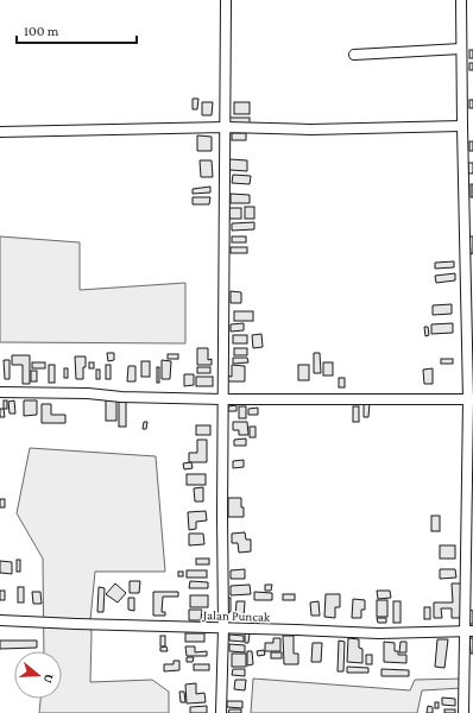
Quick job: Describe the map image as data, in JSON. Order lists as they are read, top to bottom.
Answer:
{
  "streets": {
    "street": ["Jalan Puncak"]
  },
  "scale_bar": "100 m",
  "north": "right"
}
